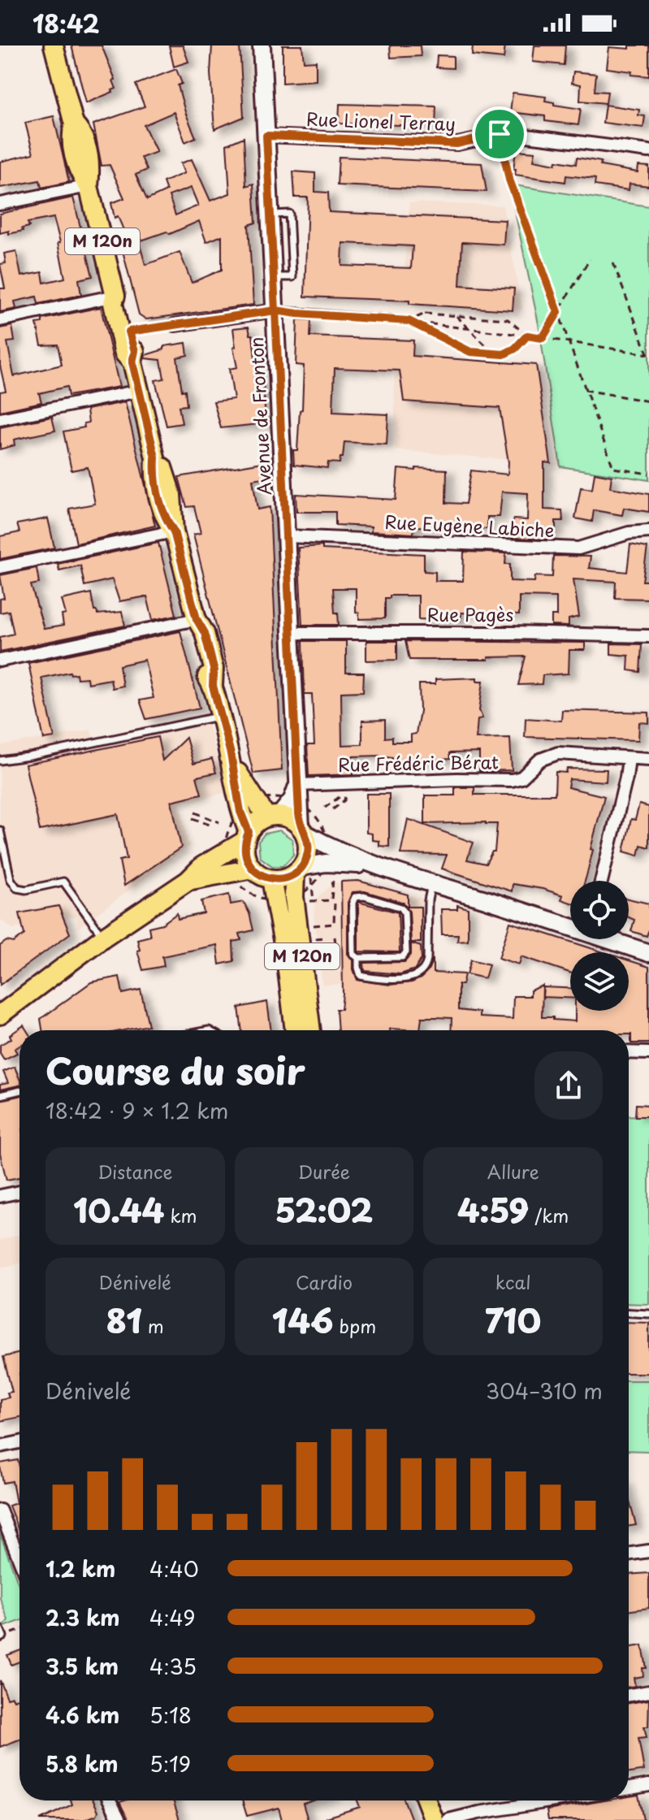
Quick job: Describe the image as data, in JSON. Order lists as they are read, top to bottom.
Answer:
{
  "streets": {
    "main road": ["M 120n"],
    "street": [
      "Rue Lionel Terray",
      "Avenue de Fronton",
      "Rue Eugène Labiche",
      "Rue Pagès",
      "Rue Frédéric Bérat"
    ]
  },
  "crossings": [
    ["Rue Lionel Terray", "Avenue de Fronton"],
    ["M 120n", "Avenue de Fronton"],
    ["Avenue de Fronton", "Rue Eugène Labiche"],
    ["Avenue de Fronton", "Rue Pagès"],
    ["Avenue de Fronton", "Rue Frédéric Bérat"]
  ],
  "page": {
    "status": "18:42",
    "heading": ["Course du soir", "18:42 · 9 × 1.2 km"],
    "stats": [
      ["Distance", "10.44 km"],
      ["Durée", "52:02"],
      ["Allure", "4:59 /km"],
      ["Dénivelé", "81 m"],
      ["Cardio", "146 bpm"],
      ["kcal", "710"]
    ],
    "chart": ["Dénivelé", "304–310 m"],
    "list": [
      {
        "name": "1.2 km",
        "note": "4:40"
      },
      {
        "name": "2.3 km",
        "note": "4:49"
      },
      {
        "name": "3.5 km",
        "note": "4:35"
      },
      {
        "name": "4.6 km",
        "note": "5:18"
      },
      {
        "name": "5.8 km",
        "note": "5:19"
      }
    ]
  }
}
